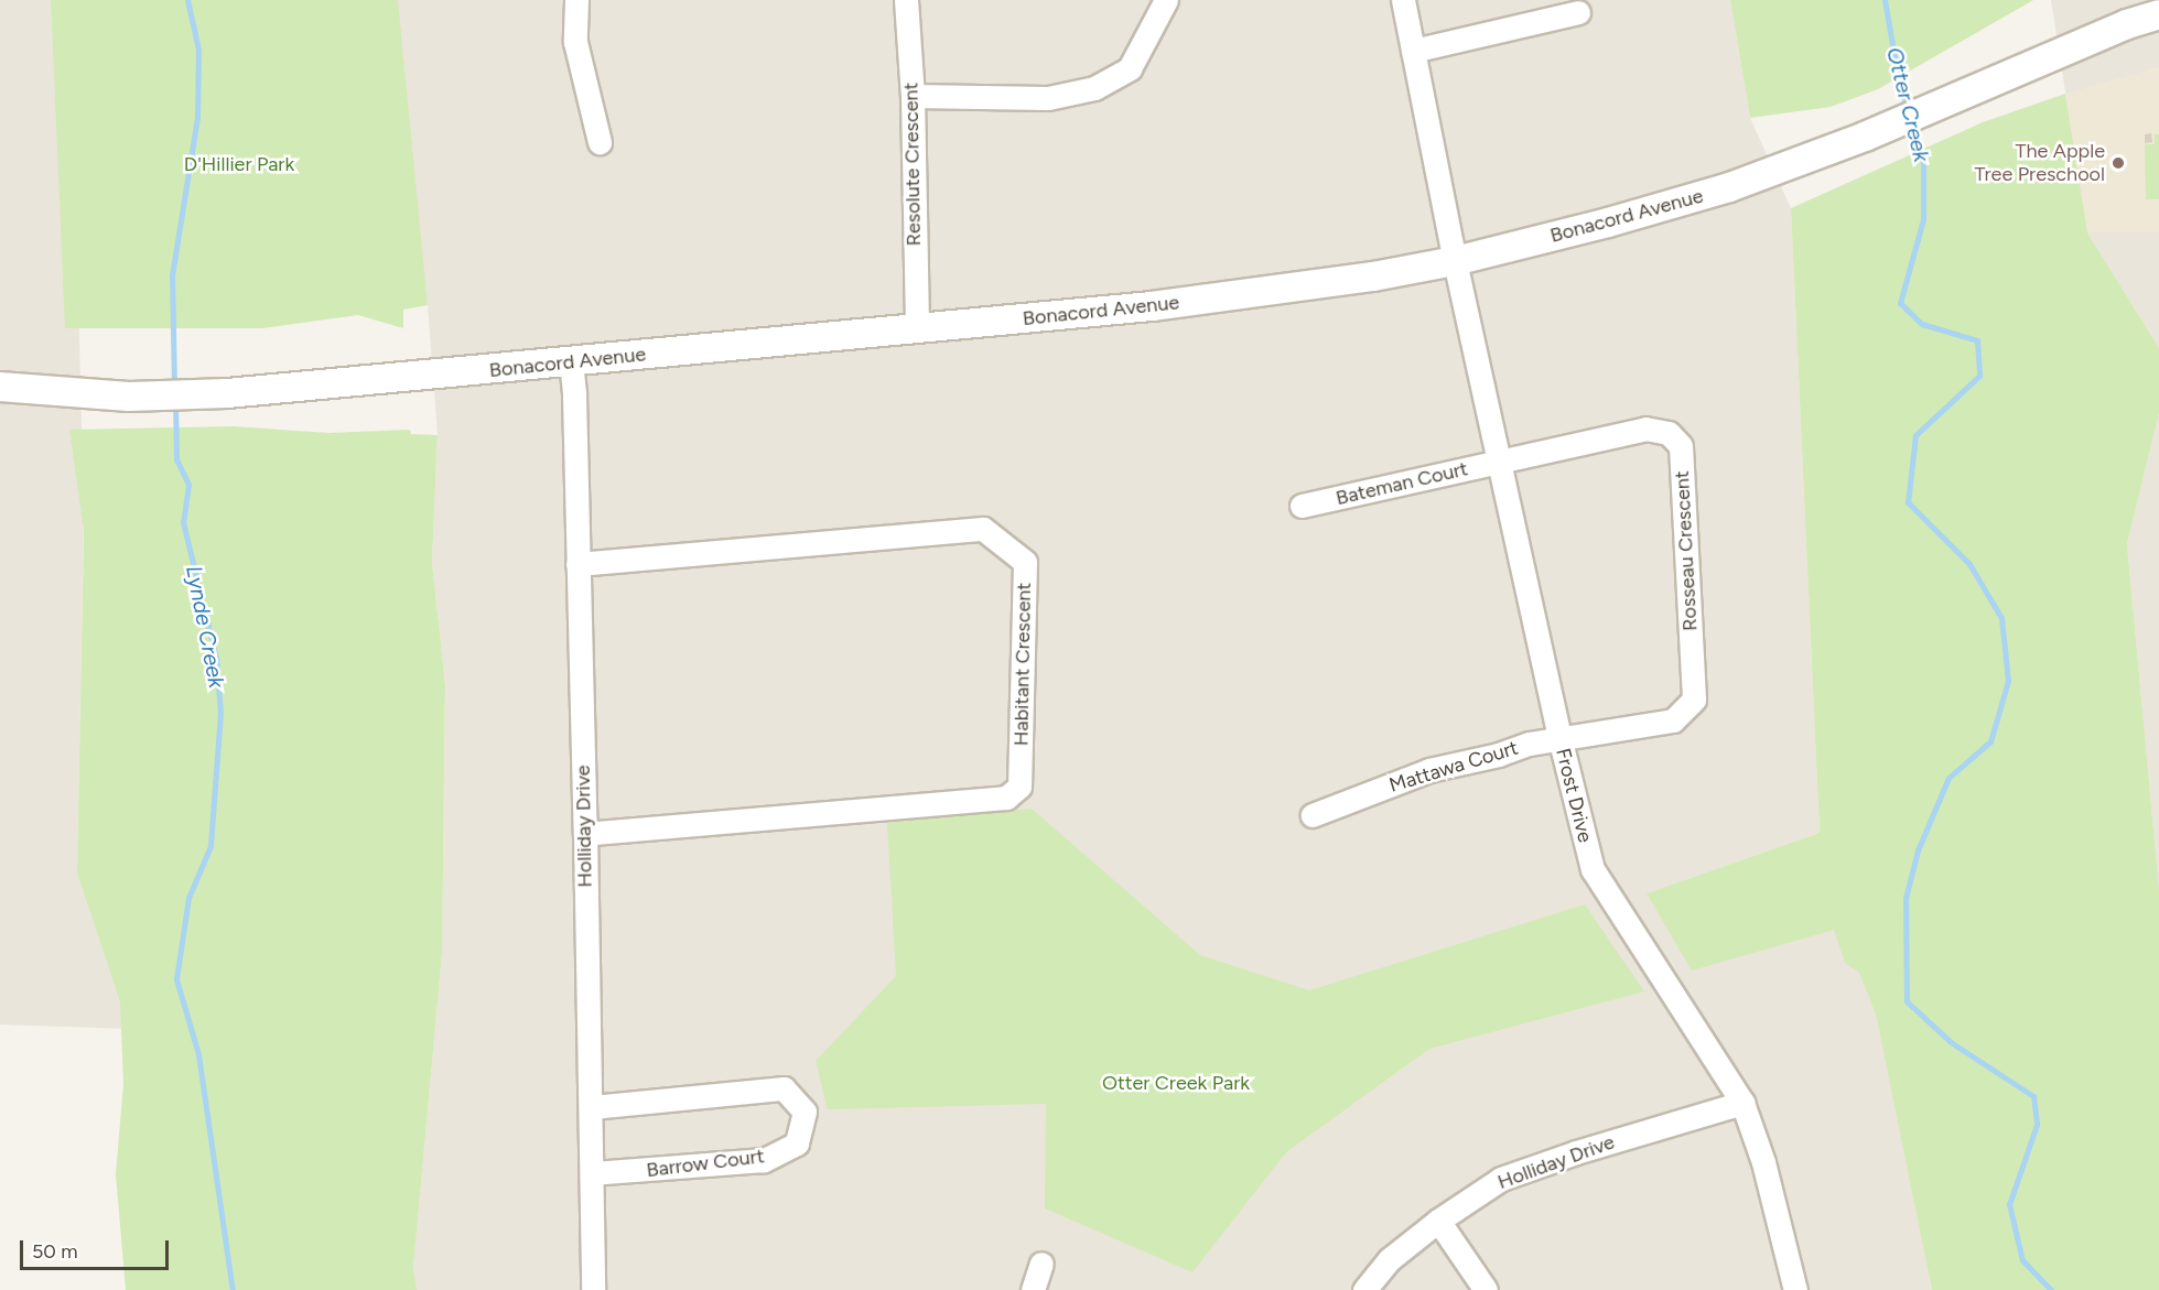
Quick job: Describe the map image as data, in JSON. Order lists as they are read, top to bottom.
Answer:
{
  "streets": {
    "street": [
      "Resolute Crescent",
      "Bonacord Avenue",
      "Bateman Court",
      "Rosseau Crescent",
      "Habitant Crescent",
      "Mattawa Court",
      "Frost Drive",
      "Holliday Drive",
      "Barrow Court"
    ]
  },
  "crossings": [
    ["Resolute Crescent", "Bonacord Avenue"],
    ["Bonacord Avenue", "Frost Drive"],
    ["Bonacord Avenue", "Holliday Drive"],
    ["Bateman Court", "Rosseau Crescent"],
    ["Bateman Court", "Frost Drive"],
    ["Rosseau Crescent", "Mattawa Court"],
    ["Rosseau Crescent", "Frost Drive"],
    ["Habitant Crescent", "Holliday Drive"],
    ["Mattawa Court", "Frost Drive"],
    ["Frost Drive", "Holliday Drive"],
    ["Holliday Drive", "Barrow Court"]
  ],
  "water": ["Otter Creek", "Lynde Creek"],
  "parks": ["D'Hillier Park", "Otter Creek Park"],
  "places": ["The Apple Tree Preschool"],
  "scale_bar": "50 m"
}
